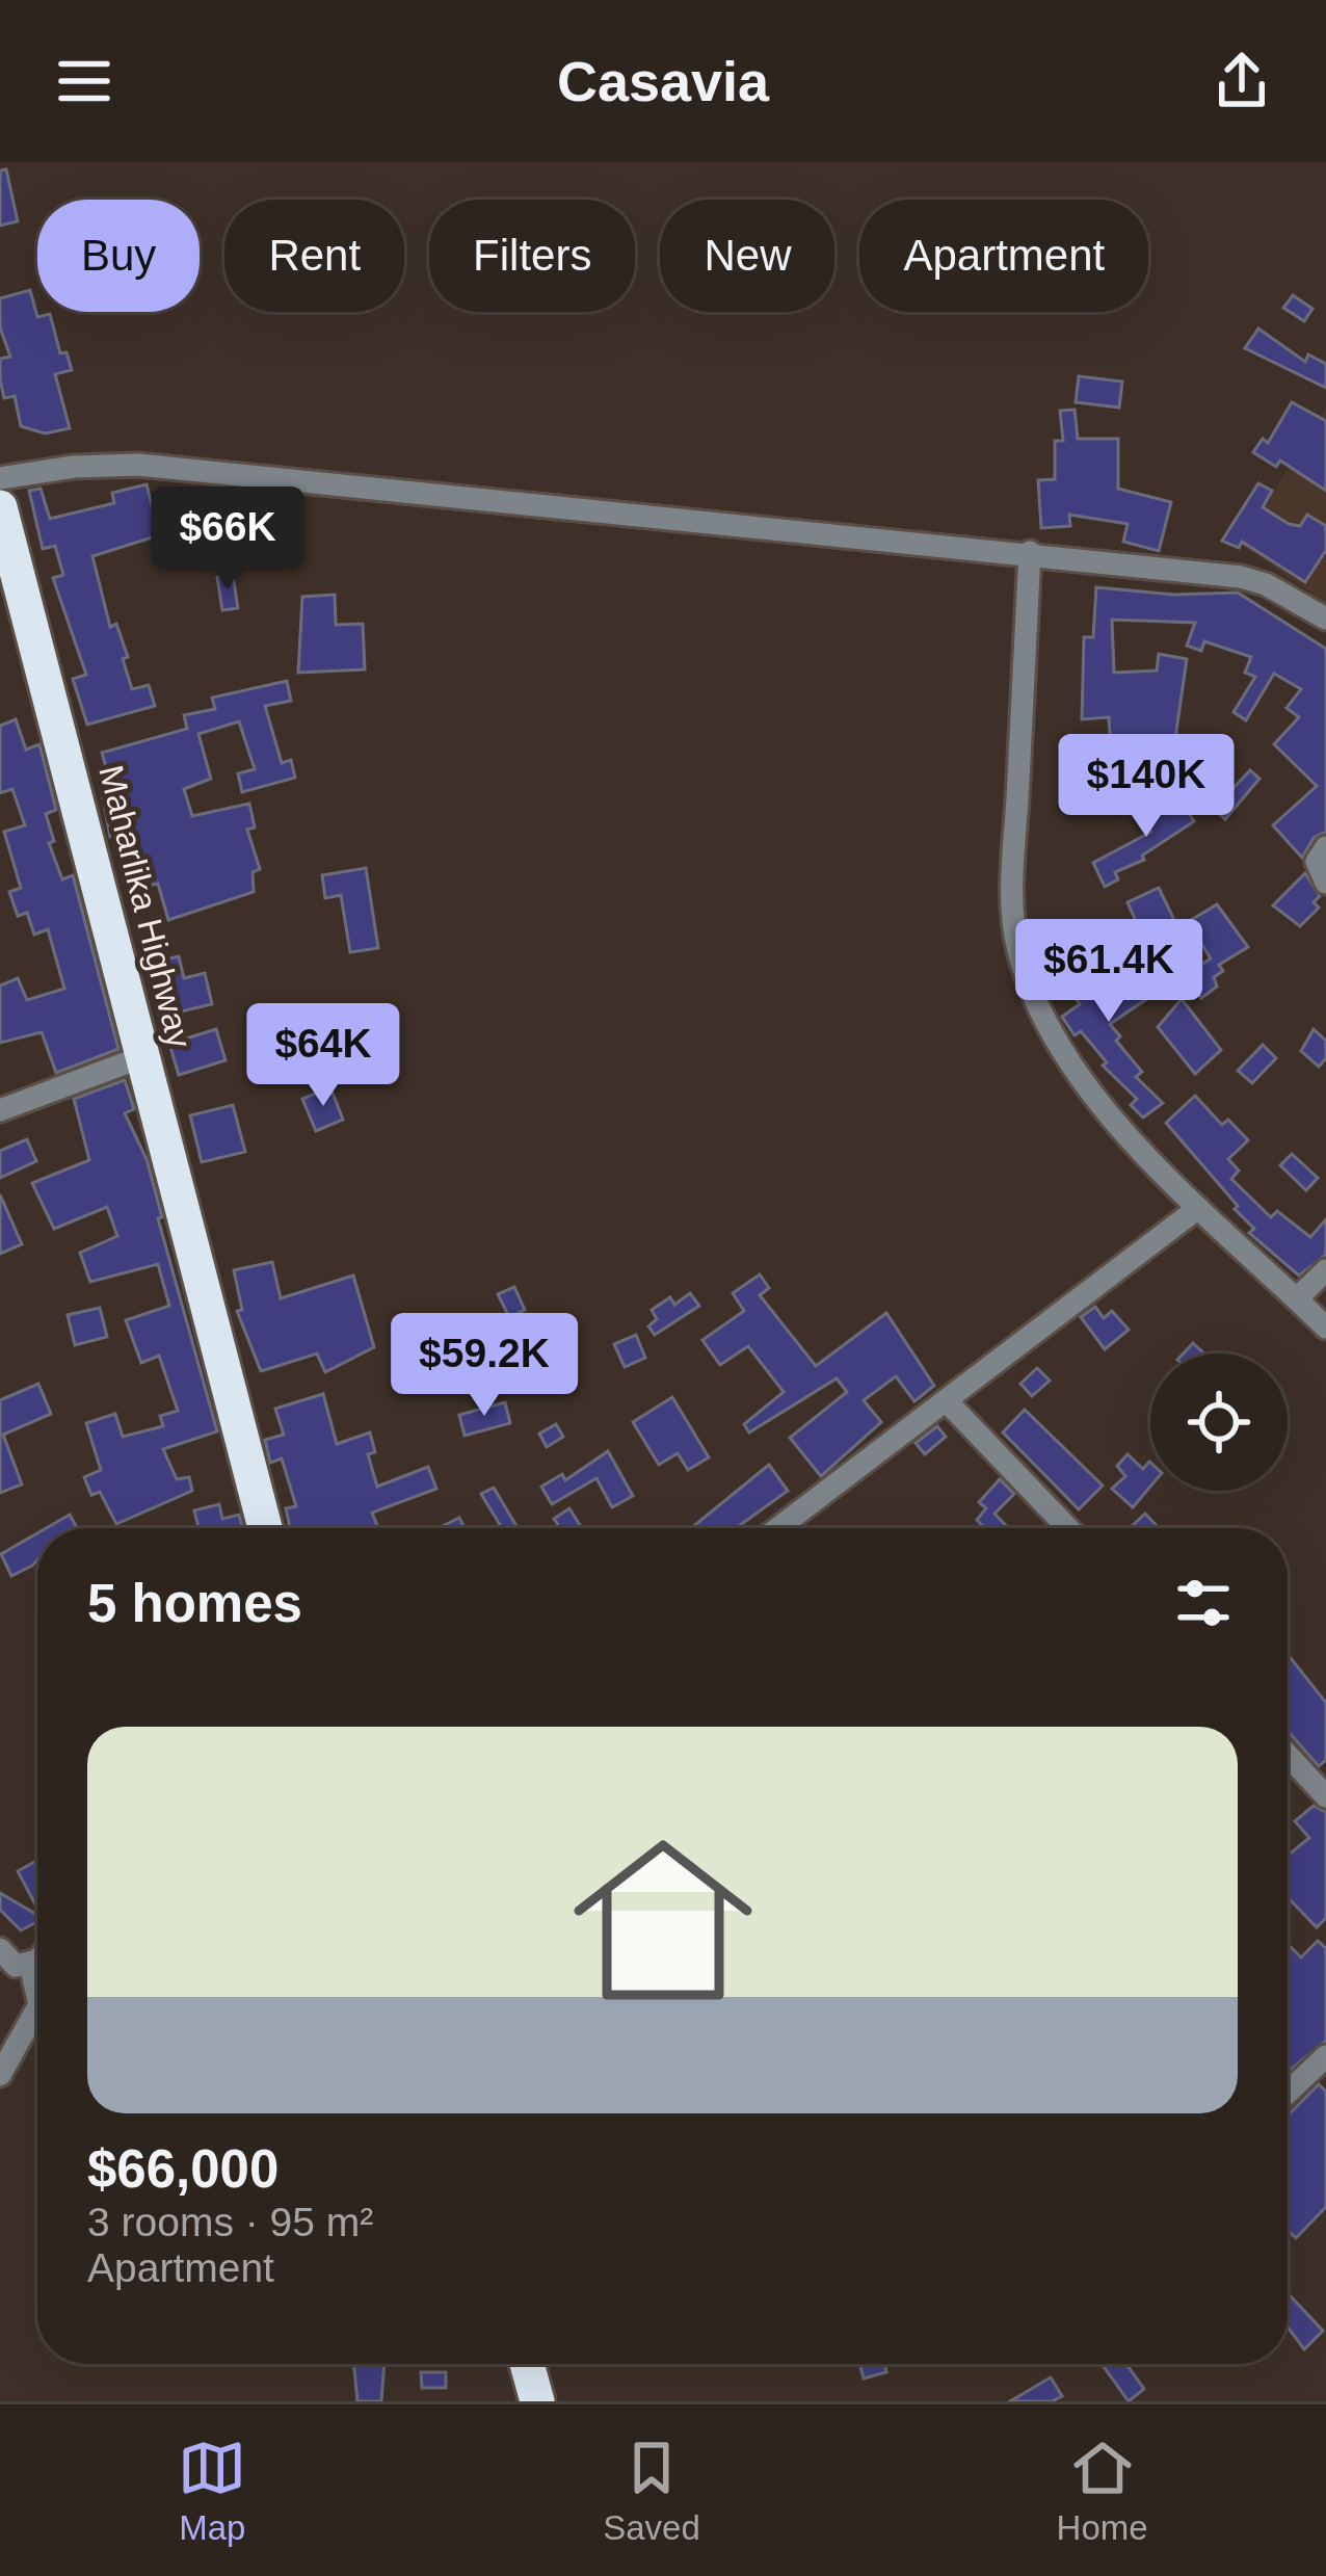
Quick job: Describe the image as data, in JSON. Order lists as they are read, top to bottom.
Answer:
{
  "streets": {
    "highway": ["Maharlika Highway"]
  },
  "page": {
    "header": "Casavia",
    "chip": [
      "Buy",
      "Rent",
      "Filters",
      "New",
      "Apartment"
    ],
    "price": [
      "$66K",
      "$140K",
      "$61.4K",
      "$64K",
      "$59.2K"
    ],
    "heading": "5 homes",
    "list": [
      {
        "name": "$66,000",
        "note": "3 rooms · 95 m² · Apartment"
      }
    ],
    "tabs": ["Map", "Saved", "Home"]
  }
}
